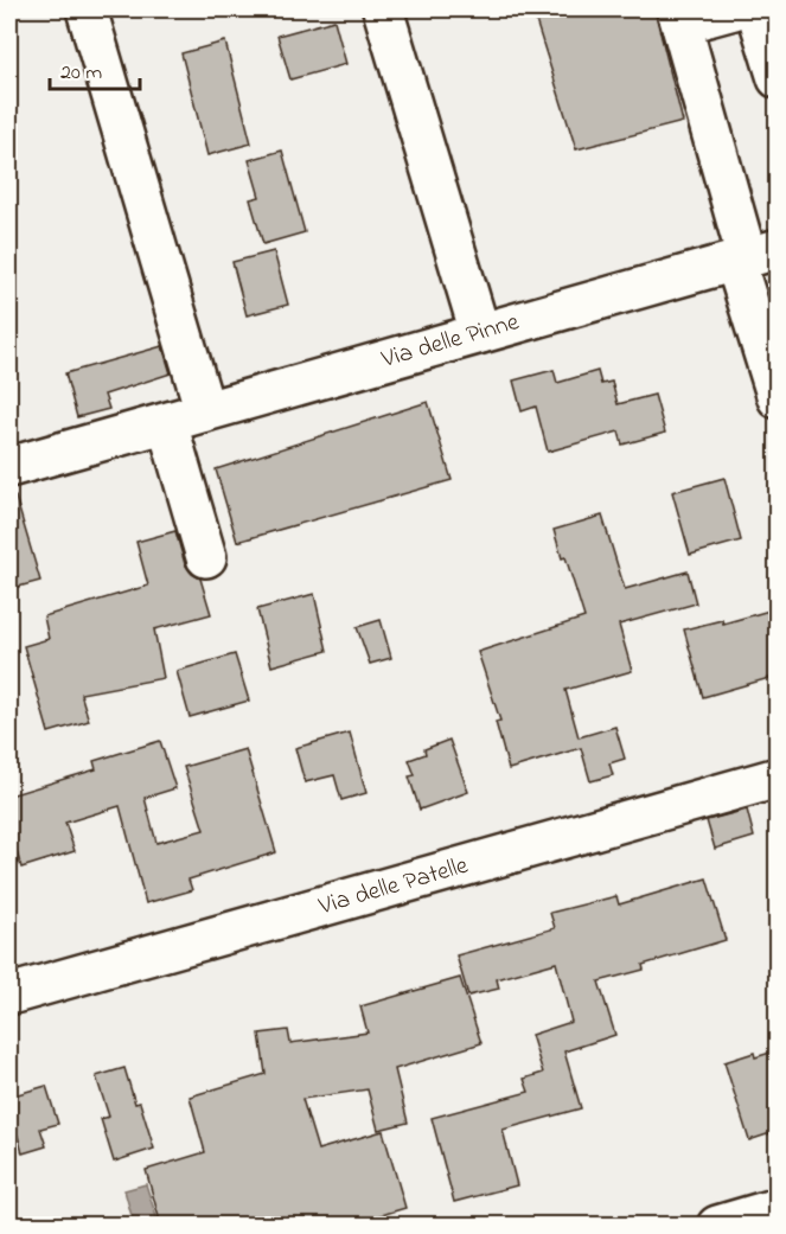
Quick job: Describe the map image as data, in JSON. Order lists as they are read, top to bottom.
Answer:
{
  "streets": {
    "street": ["Via delle Pinne", "Via delle Patelle"]
  },
  "scale_bar": "20 m"
}
